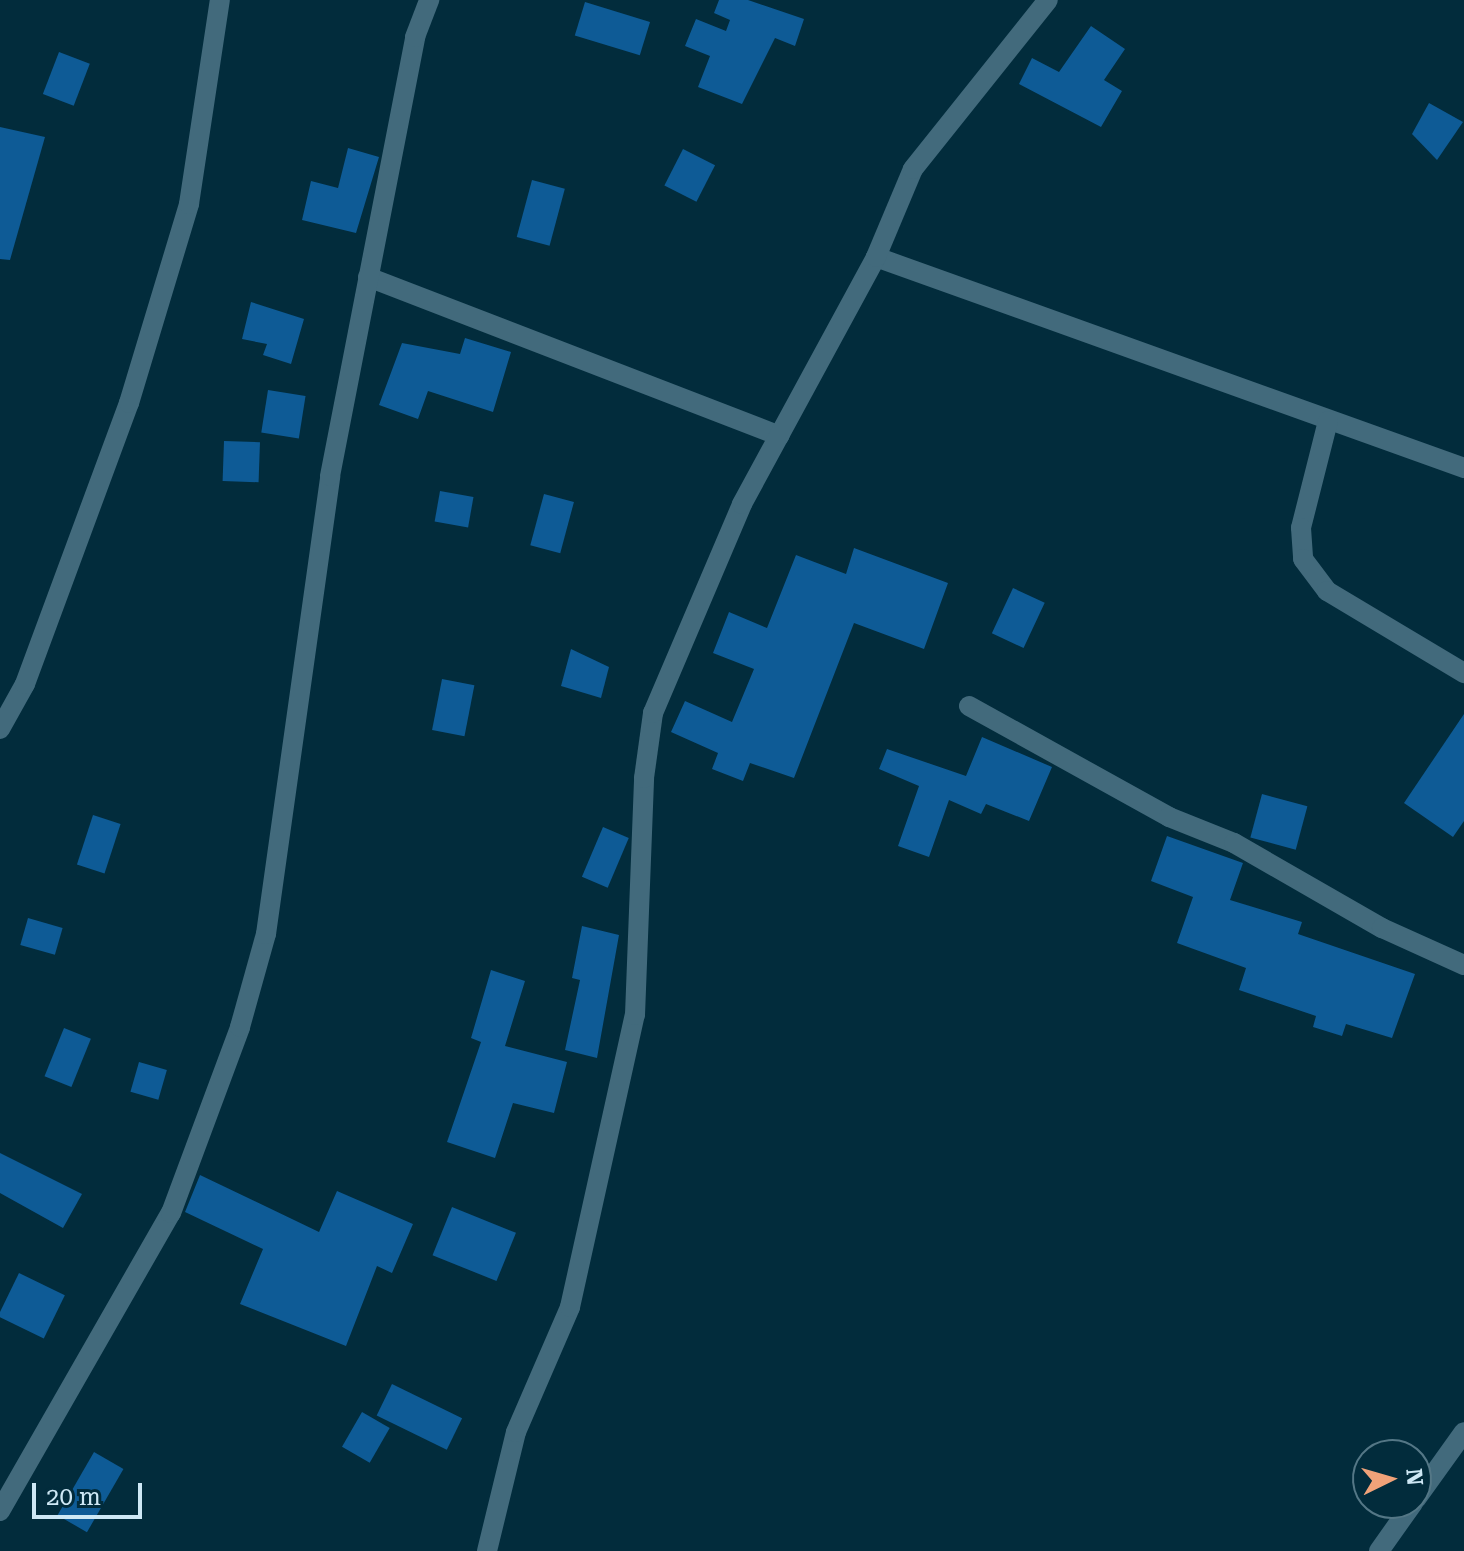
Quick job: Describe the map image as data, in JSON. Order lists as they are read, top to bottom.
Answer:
{
  "scale_bar": "20 m",
  "north": "right"
}
